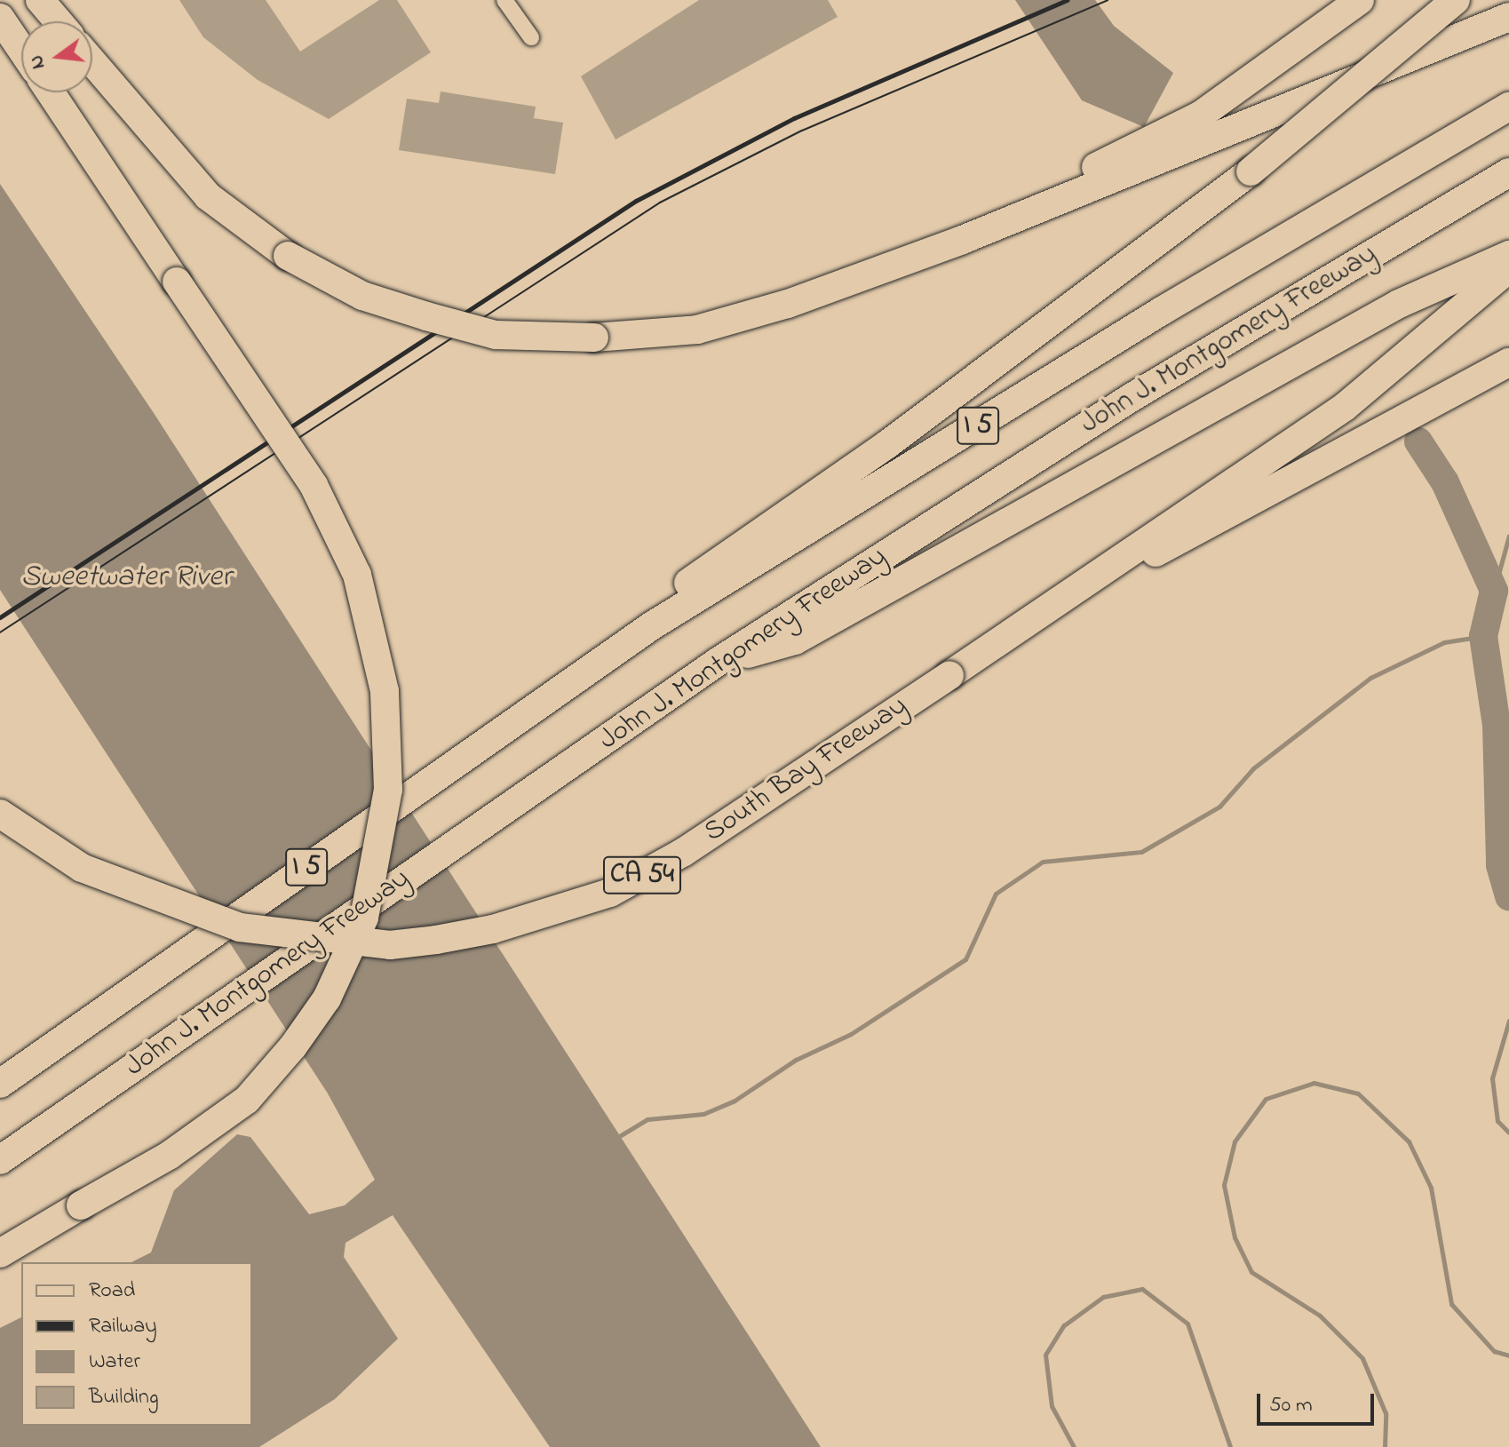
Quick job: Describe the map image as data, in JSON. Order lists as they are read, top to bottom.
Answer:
{
  "streets": {
    "highway": [
      "John J. Montgomery Freeway",
      "I 5",
      "South Bay Freeway",
      "CA 54"
    ]
  },
  "water": ["Sweetwater River"],
  "legend": [
    "Road",
    "Railway",
    "Water",
    "Building"
  ],
  "scale_bar": "50 m",
  "north": "left"
}
